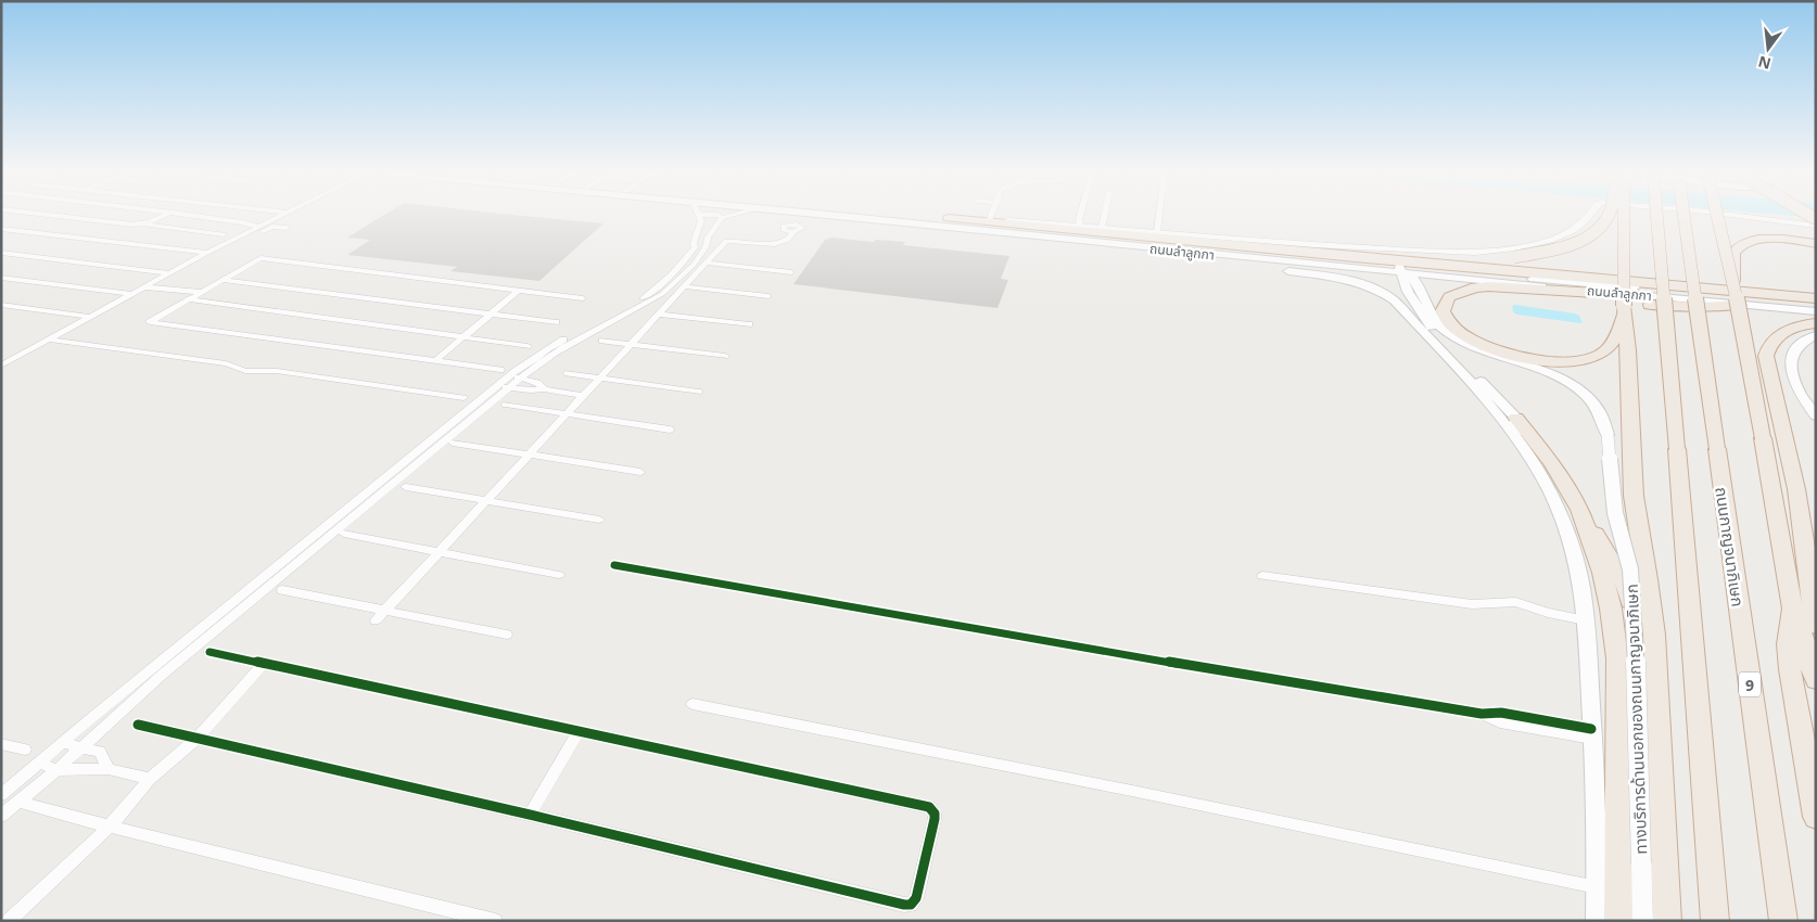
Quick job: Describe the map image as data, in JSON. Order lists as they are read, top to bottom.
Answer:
{
  "streets": {
    "highway": ["ถนนกาญจนาภิเษก", "9"],
    "main road": ["ถนนลำลูกกา", "ทางบริการด้านนอกของถนนกาญจนาภิเษก"]
  },
  "crossings": [
    ["ถนนลำลูกกา", "ทางบริการด้านนอกของถนนกาญจนาภิเษก"]
  ],
  "north": "bottom"
}
